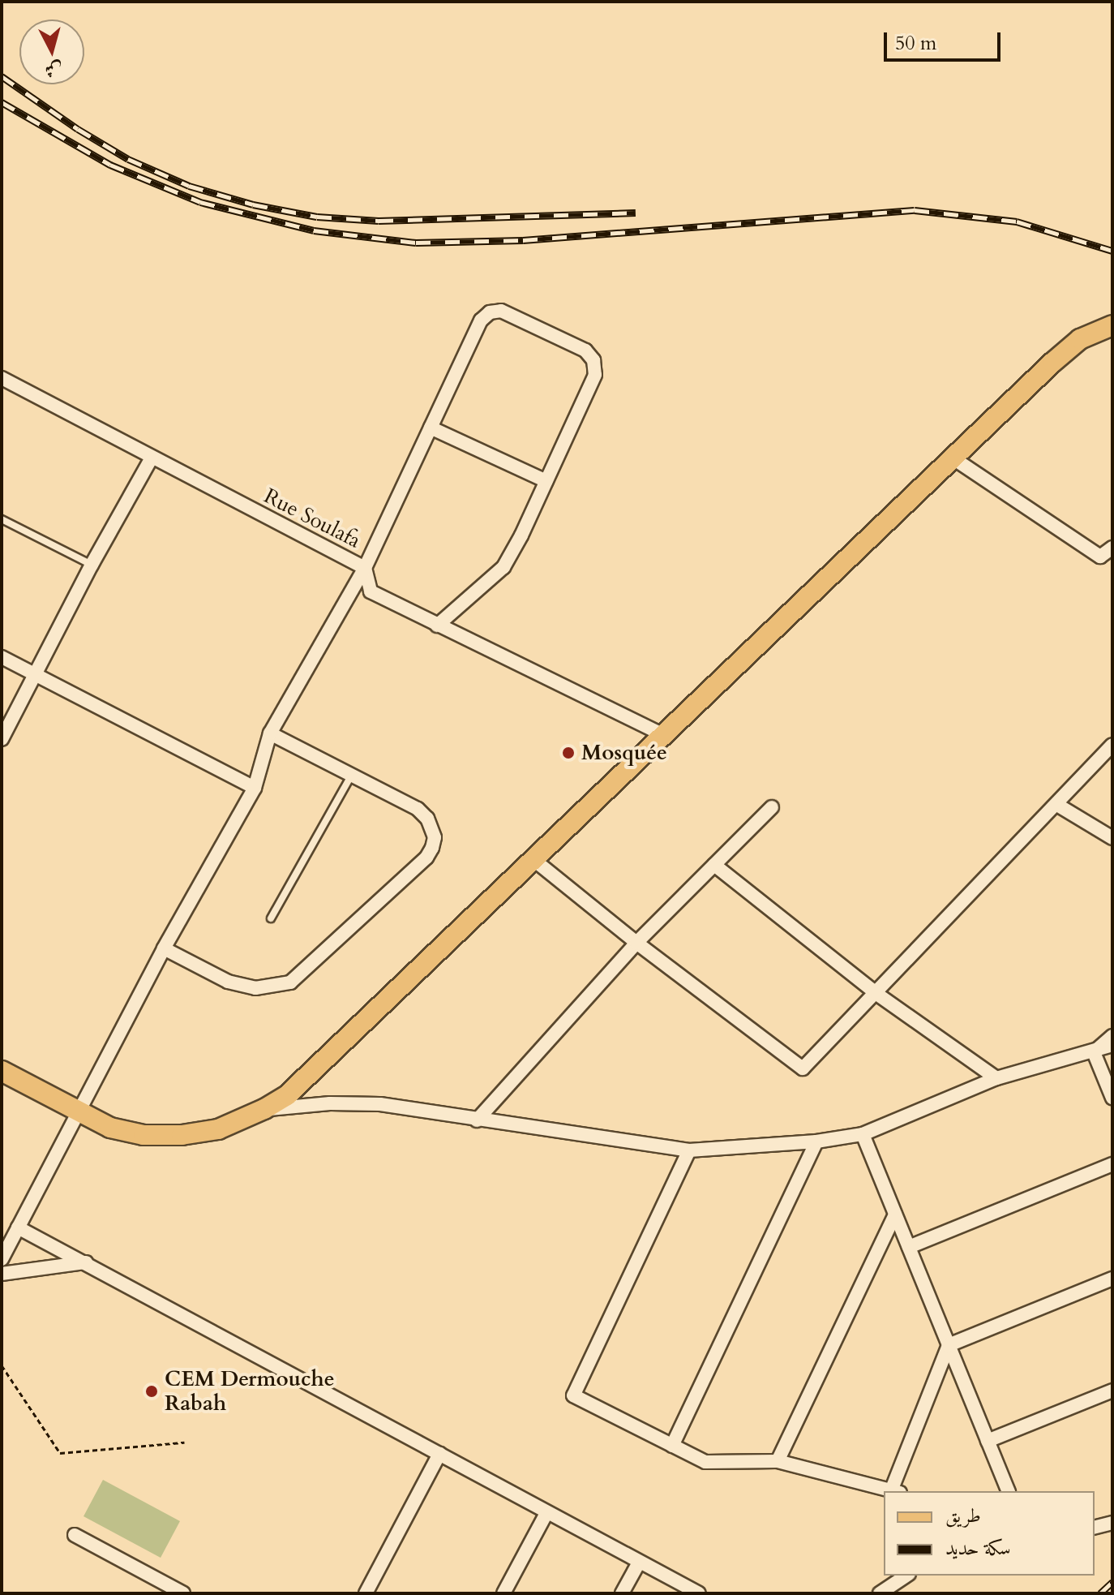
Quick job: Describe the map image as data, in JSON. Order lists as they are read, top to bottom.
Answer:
{
  "streets": {
    "street": ["Rue Soulafa"]
  },
  "places": ["Mosquée", "CEM Dermouche Rabah"],
  "legend": ["طريق", "سكة حديد"],
  "scale_bar": "50 m",
  "north": "bottom"
}
